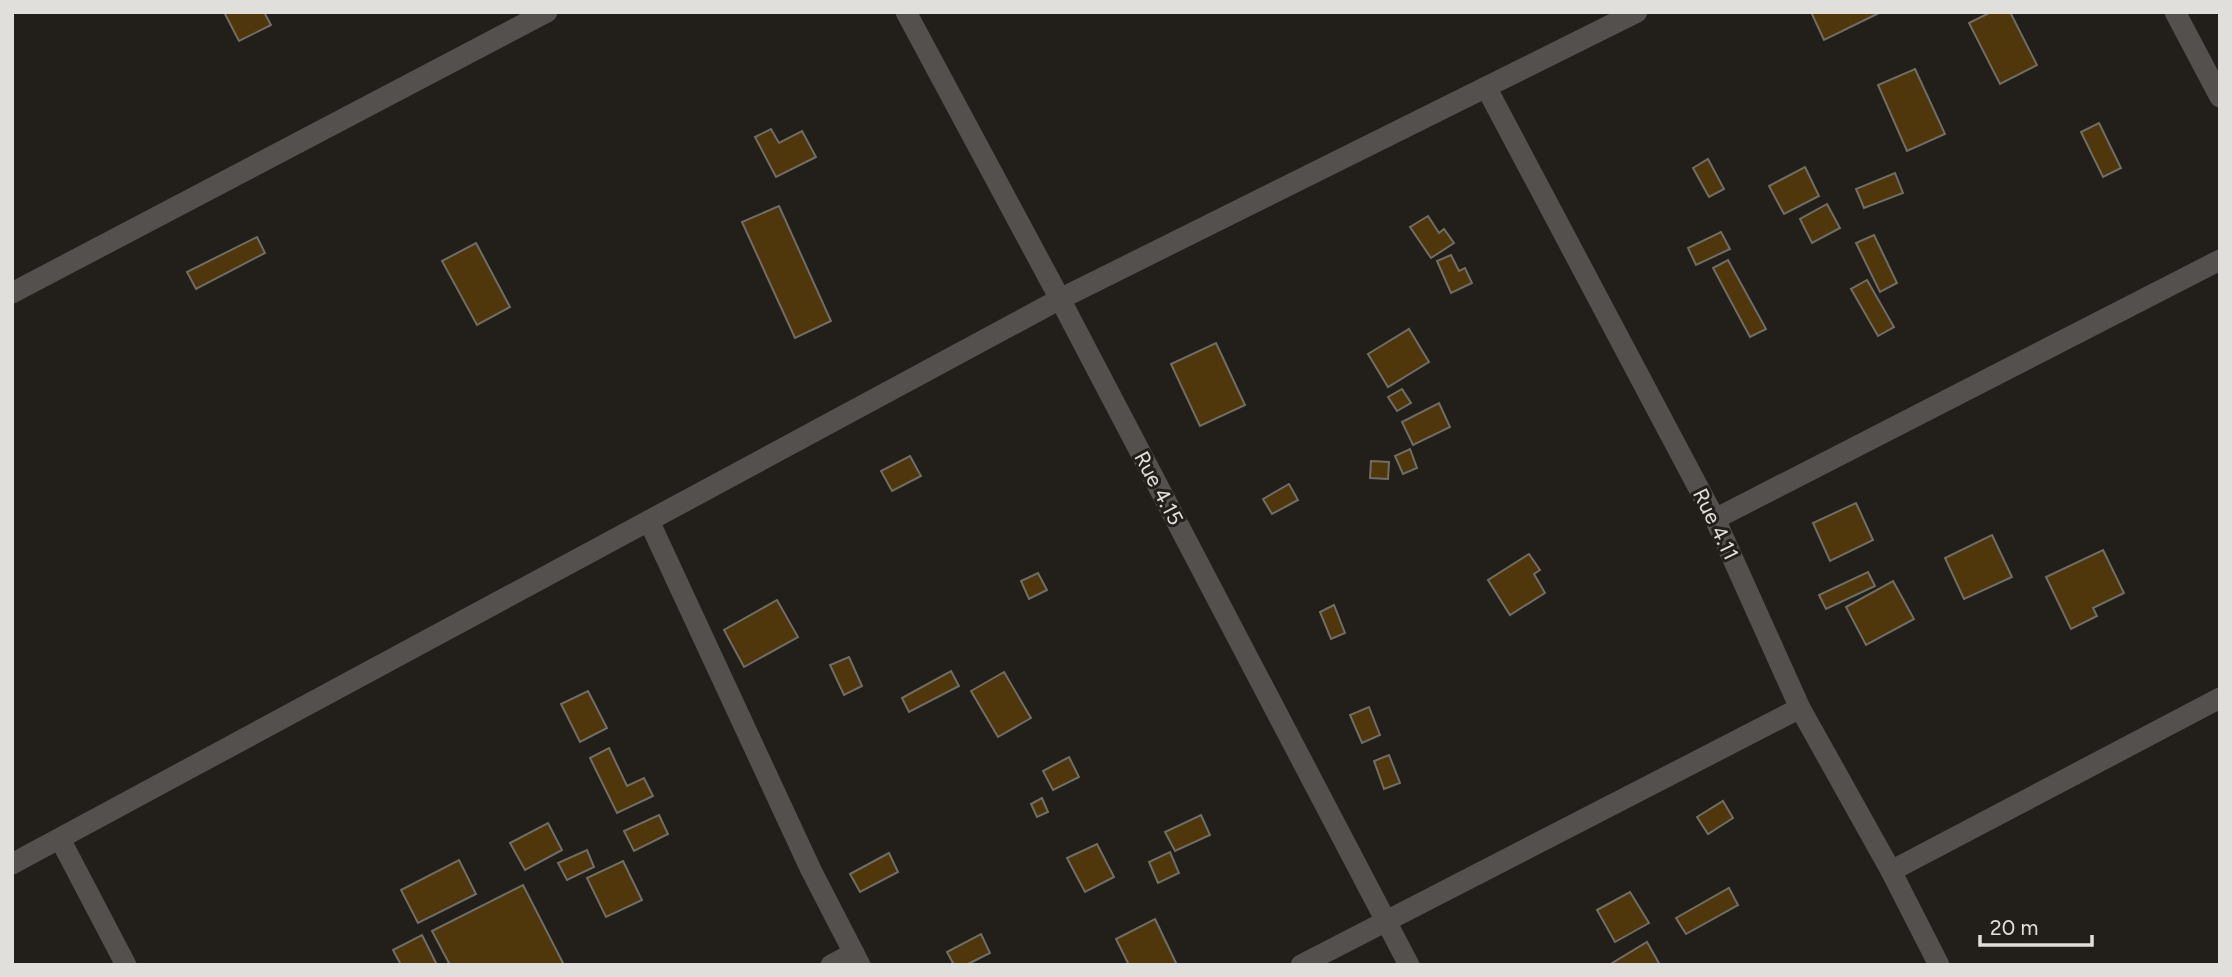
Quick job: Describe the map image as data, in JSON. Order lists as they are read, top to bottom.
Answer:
{
  "streets": {
    "street": ["Rue 4.15", "Rue 4.11"]
  },
  "scale_bar": "20 m"
}
